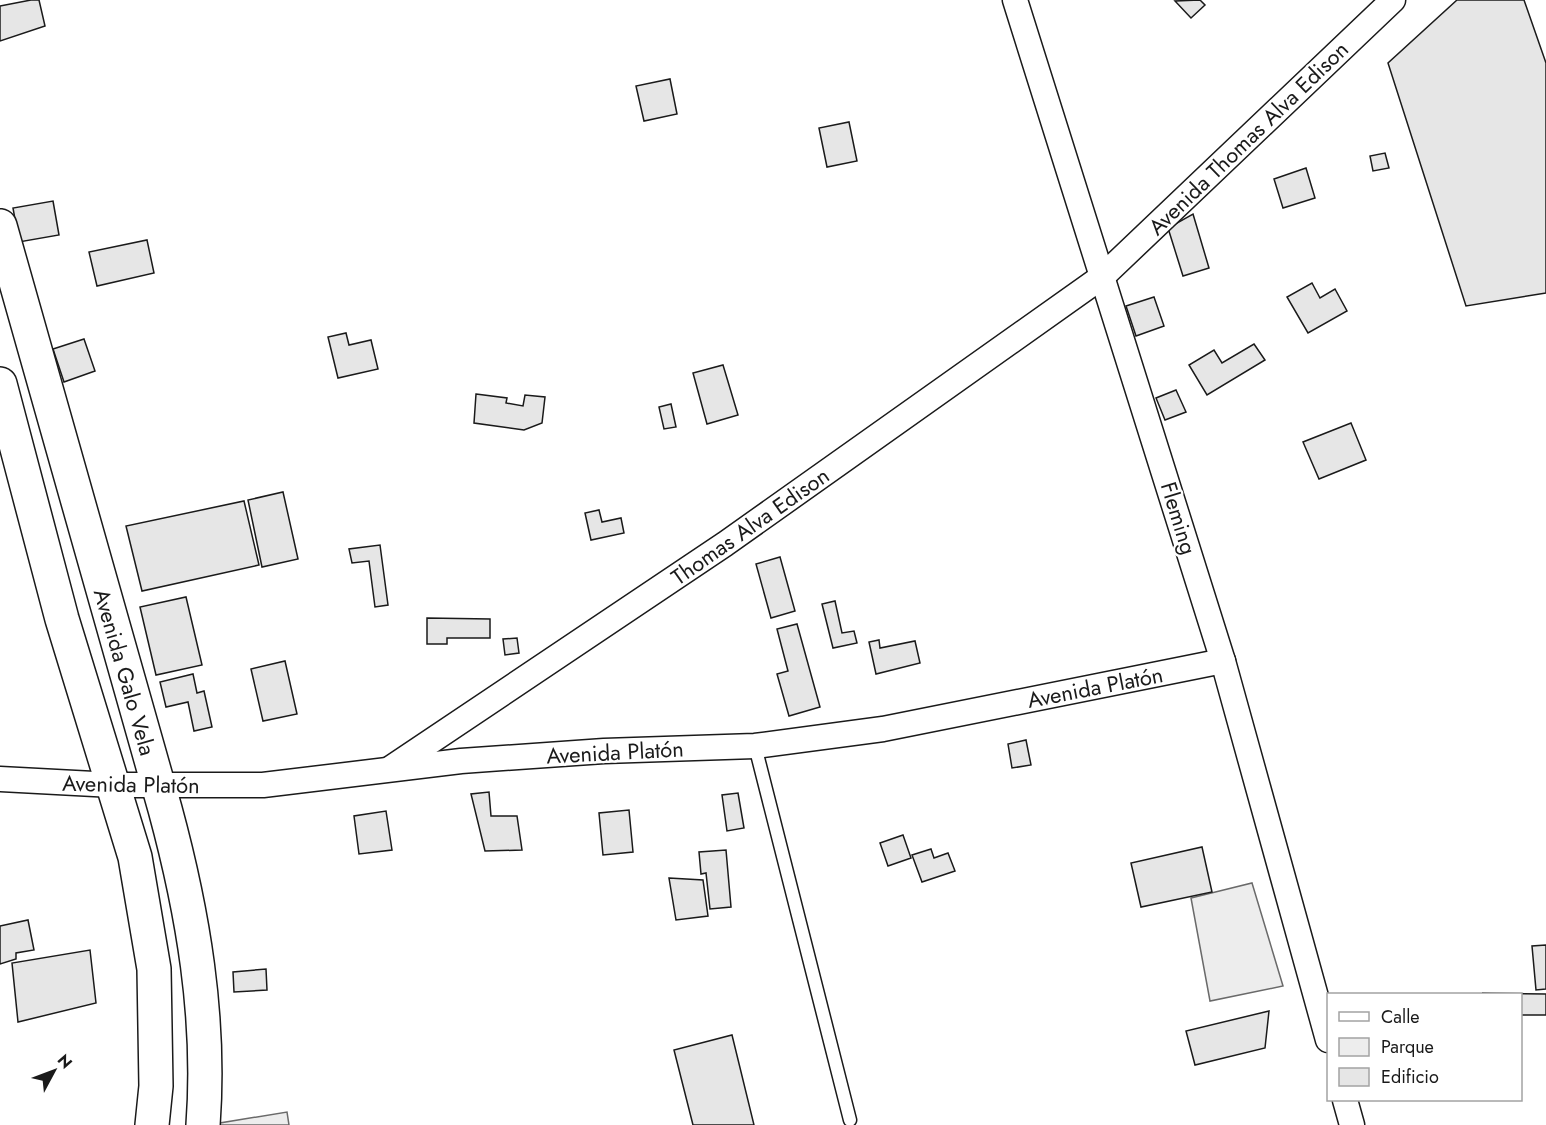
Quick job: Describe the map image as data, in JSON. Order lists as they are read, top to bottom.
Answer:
{
  "streets": {
    "main road": ["Avenida Galo Vela"],
    "street": [
      "Avenida Thomas Alva Edison",
      "Fleming",
      "Thomas Alva Edison",
      "Avenida Platón"
    ]
  },
  "crossings": [
    ["Avenida Thomas Alva Edison", "Fleming"],
    ["Avenida Thomas Alva Edison", "Thomas Alva Edison"],
    ["Fleming", "Thomas Alva Edison"],
    ["Fleming", "Avenida Platón"],
    ["Thomas Alva Edison", "Avenida Platón"],
    ["Avenida Galo Vela", "Avenida Platón"]
  ],
  "legend": ["Calle", "Parque", "Edificio"],
  "north": "top right"
}
